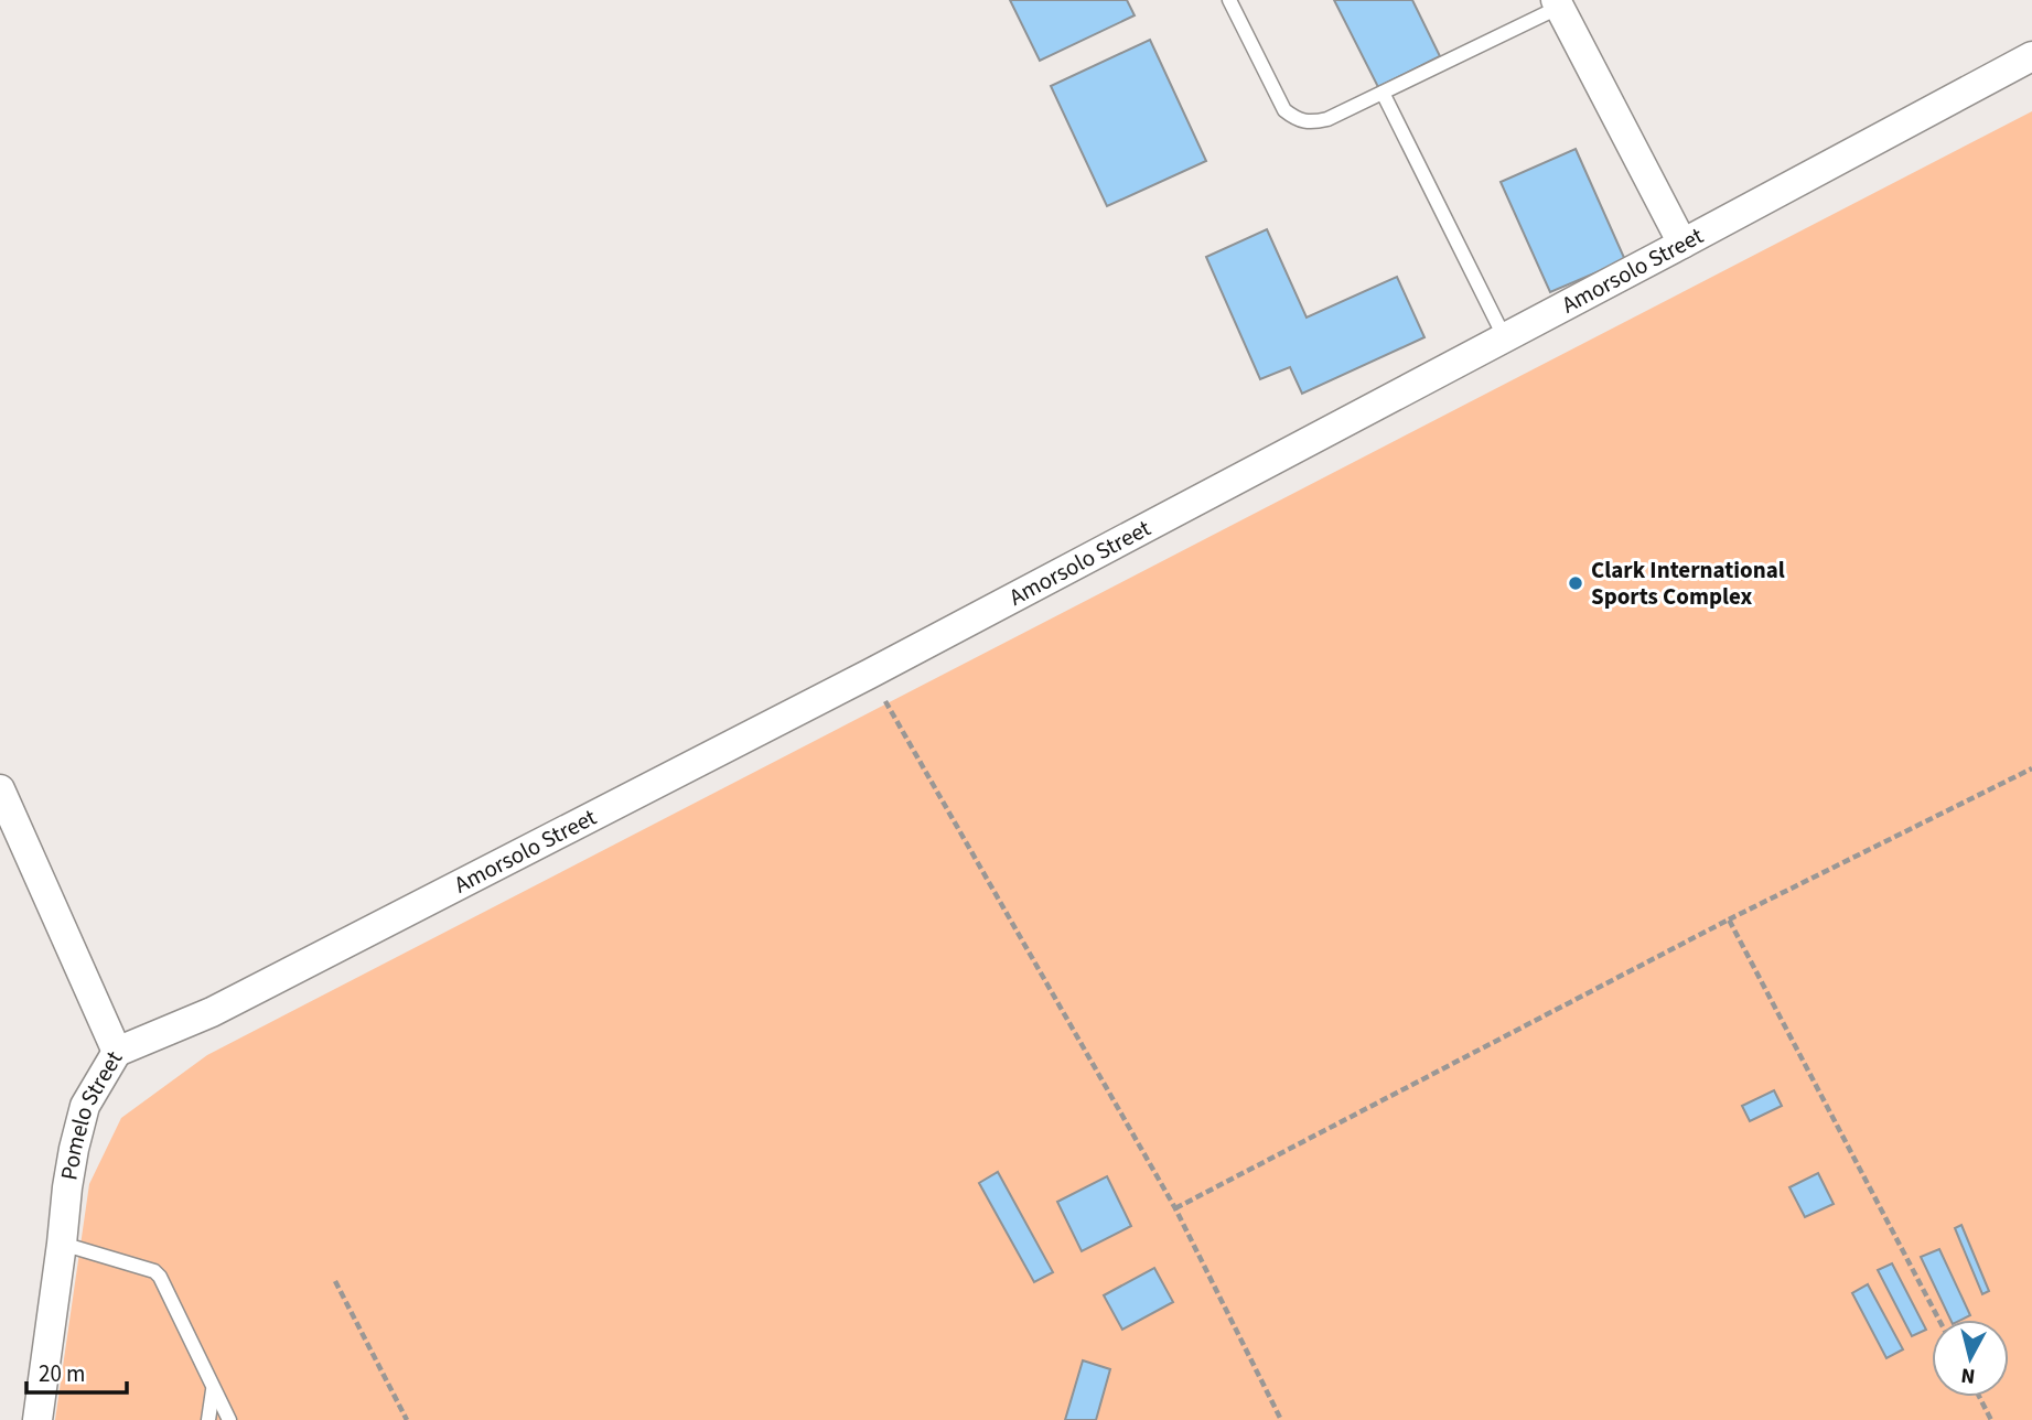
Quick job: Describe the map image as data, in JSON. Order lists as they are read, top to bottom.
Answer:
{
  "streets": {
    "street": ["Amorsolo Street", "Pomelo Street"]
  },
  "crossings": [
    ["Amorsolo Street", "Pomelo Street"]
  ],
  "places": ["Clark International Sports Complex"],
  "scale_bar": "20 m",
  "north": "bottom"
}
